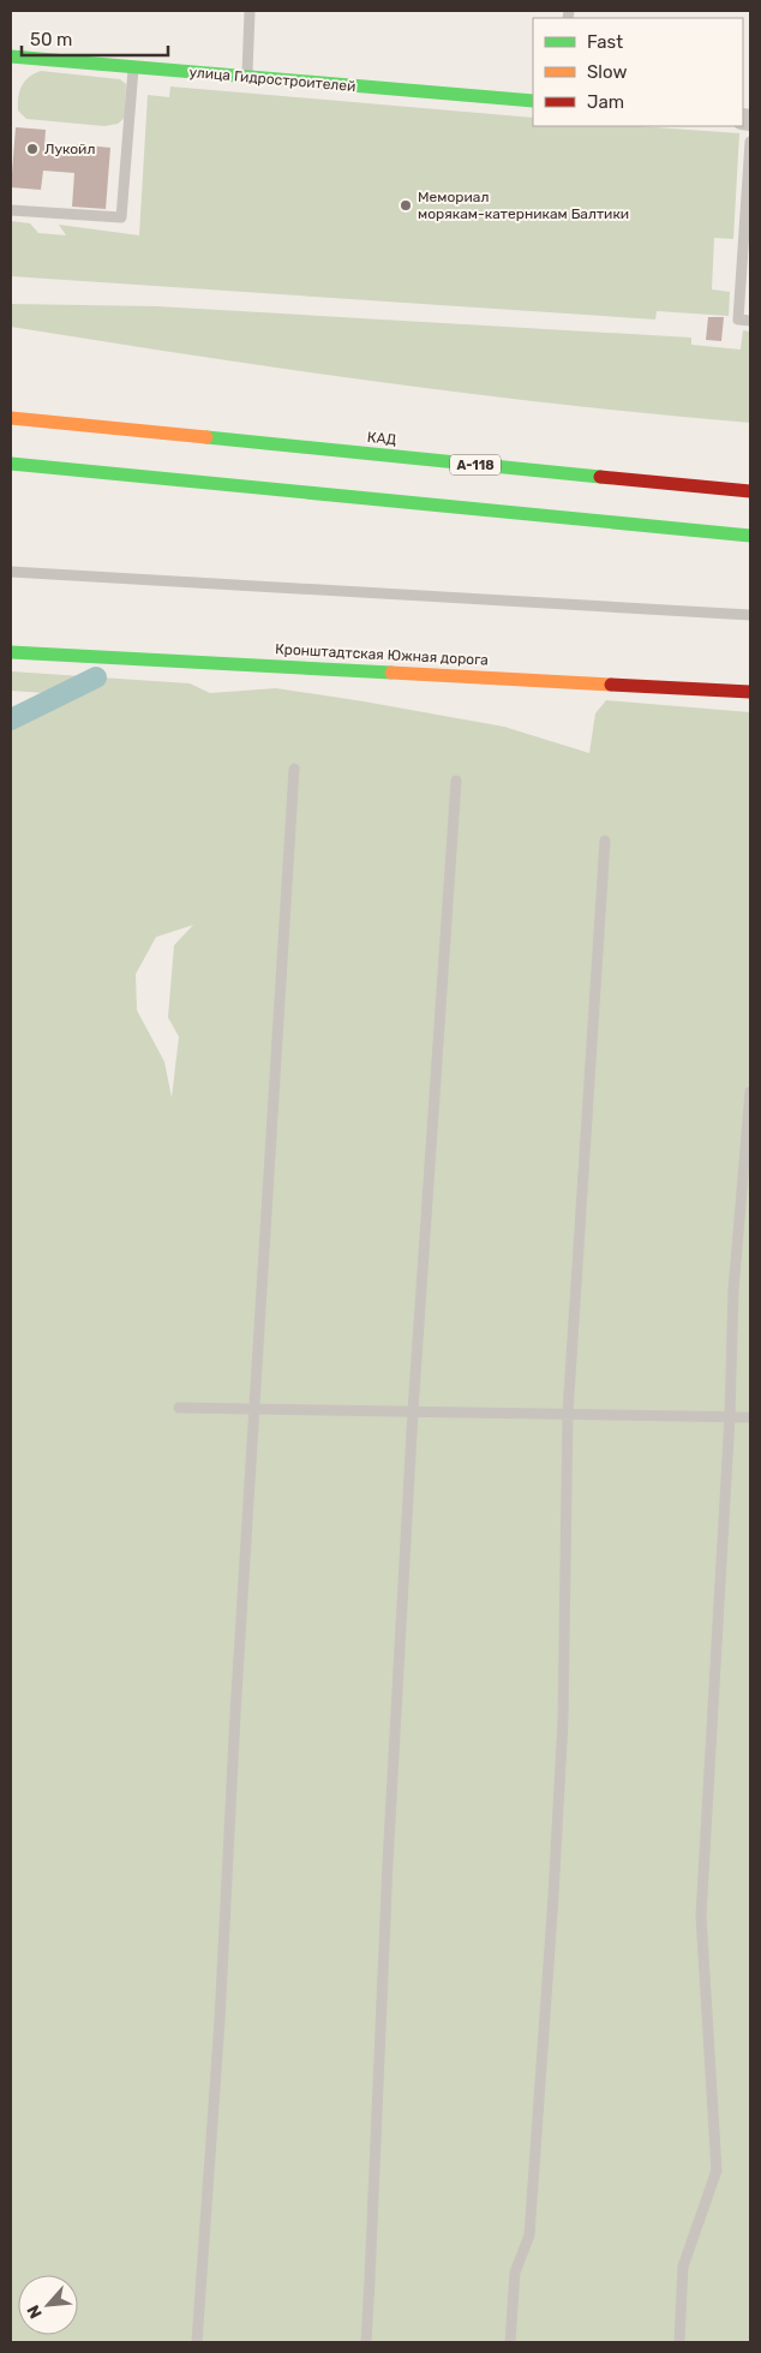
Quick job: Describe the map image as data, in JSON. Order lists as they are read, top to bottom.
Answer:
{
  "streets": {
    "main road": [
      "улица Гидростроителей",
      "КАД",
      "А-118",
      "Кронштадтская Южная дорога"
    ]
  },
  "places": ["Лукойл", "Мемориал морякам-катерникам Балтики"],
  "legend": ["Fast", "Slow", "Jam"],
  "scale_bar": "50 m",
  "north": "bottom left"
}
